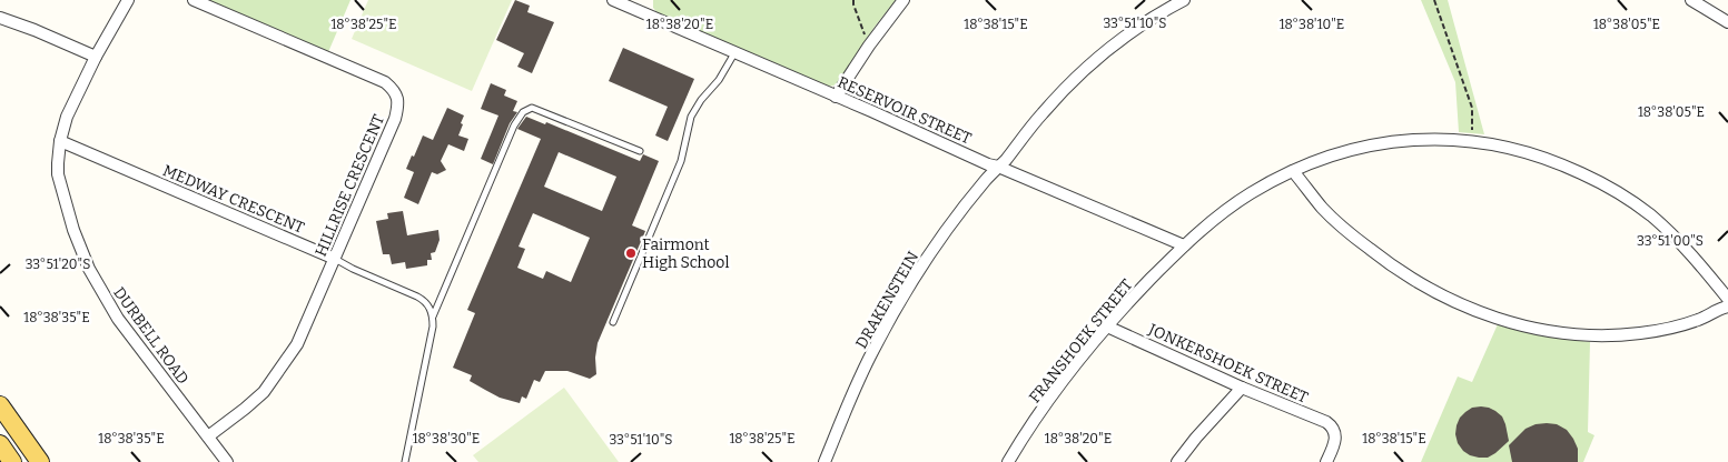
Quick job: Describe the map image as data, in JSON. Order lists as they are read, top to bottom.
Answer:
{
  "streets": {
    "street": [
      "RESERVOIR STREET",
      "HILLRISE CRESCENT",
      "MEDWAY CRESCENT",
      "DRAKENSTEIN",
      "DURBELL ROAD",
      "FRANSHOEK STREET",
      "JONKERSHOEK STREET"
    ]
  },
  "crossings": [
    ["RESERVOIR STREET", "DRAKENSTEIN"],
    ["RESERVOIR STREET", "FRANSHOEK STREET"],
    ["HILLRISE CRESCENT", "MEDWAY CRESCENT"],
    ["HILLRISE CRESCENT", "DURBELL ROAD"],
    ["MEDWAY CRESCENT", "DURBELL ROAD"],
    ["FRANSHOEK STREET", "JONKERSHOEK STREET"]
  ],
  "places": ["Fairmont High School"],
  "coordinates": [
    "33°51'10\"S",
    "18°38'25\"E",
    "18°38'20\"E",
    "18°38'15\"E",
    "18°38'10\"E",
    "18°38'05\"E",
    "33°51'00\"S",
    "33°51'20\"S",
    "18°38'35\"E",
    "18°38'30\"E"
  ]
}
